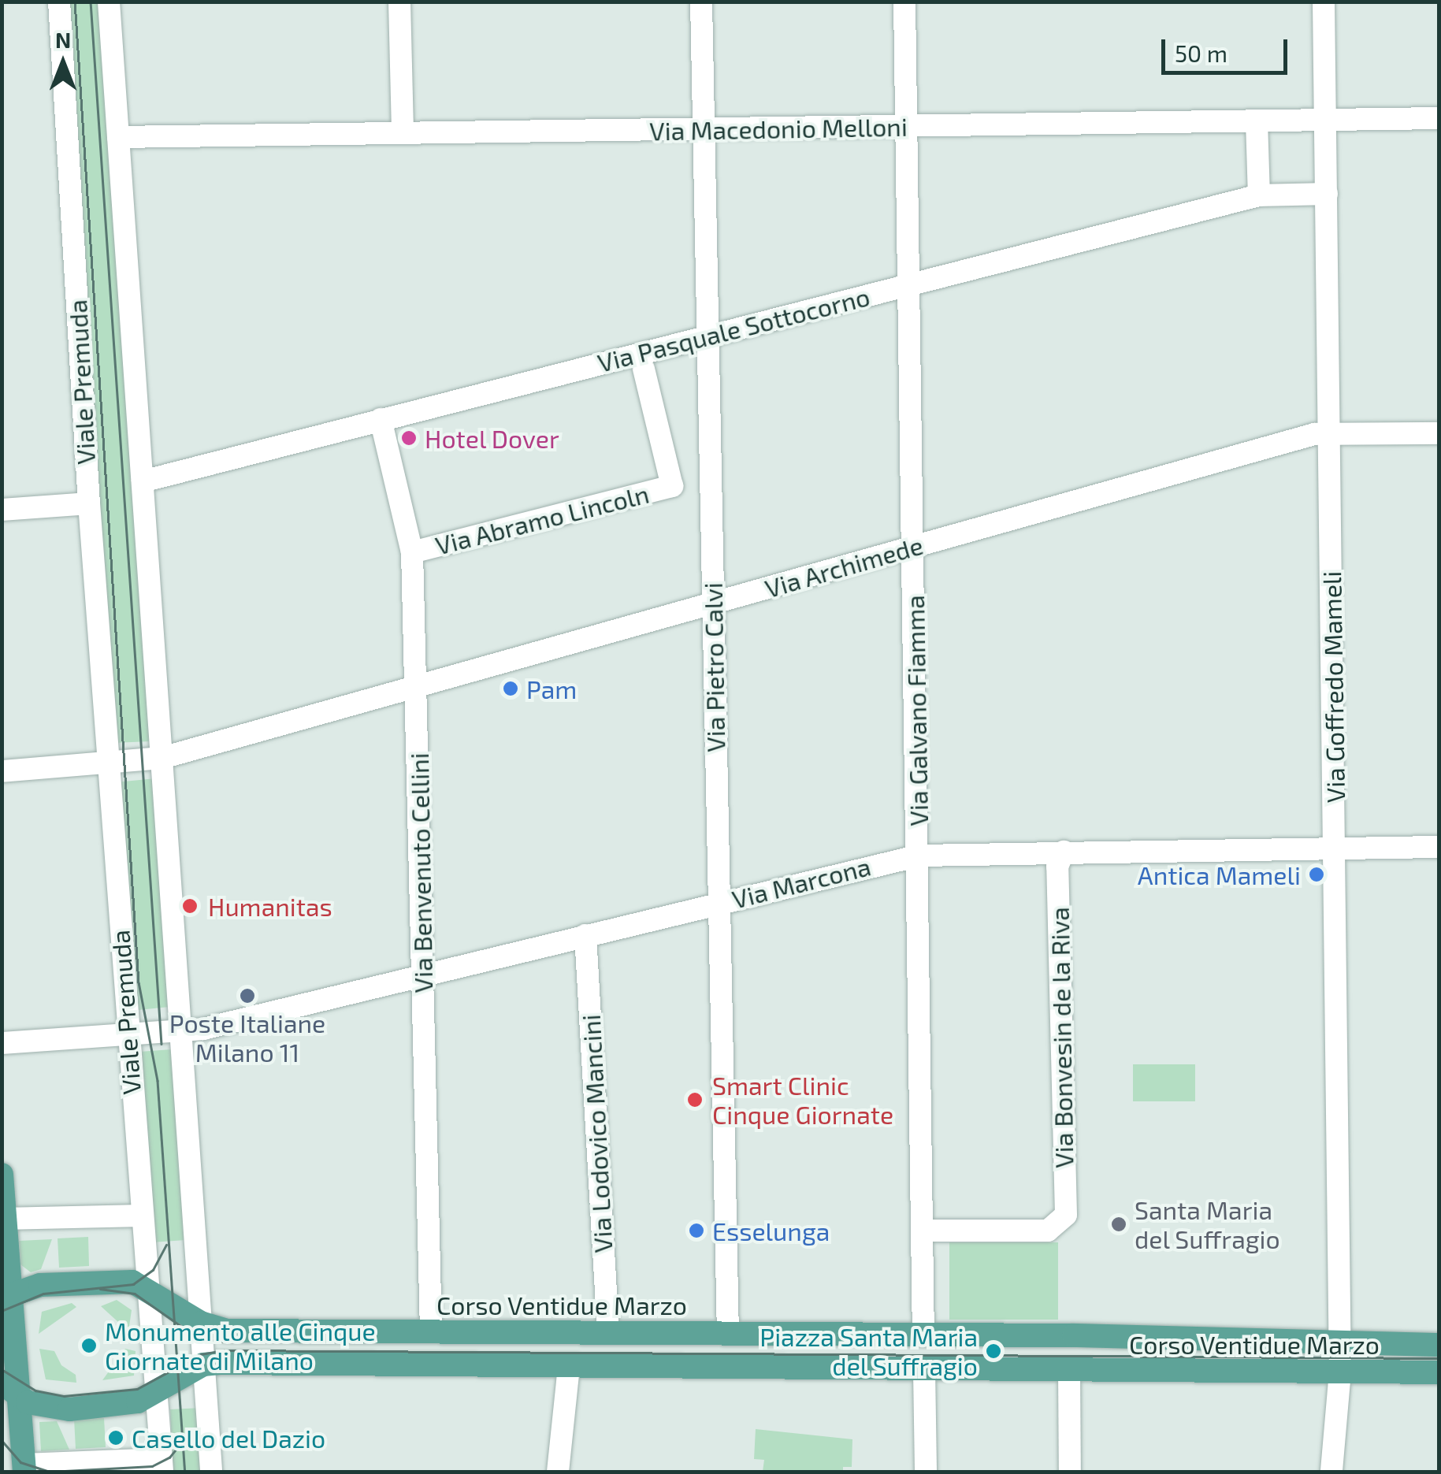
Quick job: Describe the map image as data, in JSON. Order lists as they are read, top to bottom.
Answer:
{
  "streets": {
    "main road": ["Corso Ventidue Marzo"],
    "street": [
      "Via Macedonio Melloni",
      "Via Pasquale Sottocorno",
      "Viale Premuda",
      "Via Abramo Lincoln",
      "Via Archimede",
      "Via Pietro Calvi",
      "Via Goffredo Mameli",
      "Via Galvano Fiamma",
      "Via Benvenuto Cellini",
      "Via Marcona",
      "Via Bonvesin de la Riva",
      "Via Lodovico Mancini"
    ]
  },
  "crossings": [
    ["Via Macedonio Melloni", "Viale Premuda"],
    ["Via Macedonio Melloni", "Via Pietro Calvi"],
    ["Via Macedonio Melloni", "Via Goffredo Mameli"],
    ["Via Macedonio Melloni", "Via Galvano Fiamma"],
    ["Via Pasquale Sottocorno", "Viale Premuda"],
    ["Via Pasquale Sottocorno", "Via Pietro Calvi"],
    ["Via Pasquale Sottocorno", "Via Goffredo Mameli"],
    ["Via Pasquale Sottocorno", "Via Galvano Fiamma"],
    ["Via Pasquale Sottocorno", "Via Benvenuto Cellini"],
    ["Viale Premuda", "Via Archimede"],
    ["Viale Premuda", "Via Marcona"],
    ["Viale Premuda", "Corso Ventidue Marzo"],
    ["Via Abramo Lincoln", "Via Benvenuto Cellini"],
    ["Via Archimede", "Via Pietro Calvi"],
    ["Via Archimede", "Via Goffredo Mameli"],
    ["Via Archimede", "Via Galvano Fiamma"],
    ["Via Archimede", "Via Benvenuto Cellini"],
    ["Via Pietro Calvi", "Via Marcona"],
    ["Via Pietro Calvi", "Corso Ventidue Marzo"],
    ["Via Goffredo Mameli", "Via Marcona"],
    ["Via Goffredo Mameli", "Corso Ventidue Marzo"],
    ["Via Galvano Fiamma", "Via Marcona"],
    ["Via Galvano Fiamma", "Via Bonvesin de la Riva"],
    ["Via Benvenuto Cellini", "Via Marcona"],
    ["Via Benvenuto Cellini", "Corso Ventidue Marzo"],
    ["Via Marcona", "Via Bonvesin de la Riva"],
    ["Via Marcona", "Via Lodovico Mancini"],
    ["Via Lodovico Mancini", "Corso Ventidue Marzo"]
  ],
  "places": [
    "Hotel Dover",
    "Pam",
    "Antica Mameli",
    "Humanitas",
    "Poste Italiane Milano 11",
    "Smart Clinic Cinque Giornate",
    "Santa Maria del Suffragio",
    "Esselunga",
    "Monumento alle Cinque Giornate di Milano",
    "Piazza Santa Maria del Suffragio",
    "Casello del Dazio"
  ],
  "scale_bar": "50 m",
  "north": "top"
}
